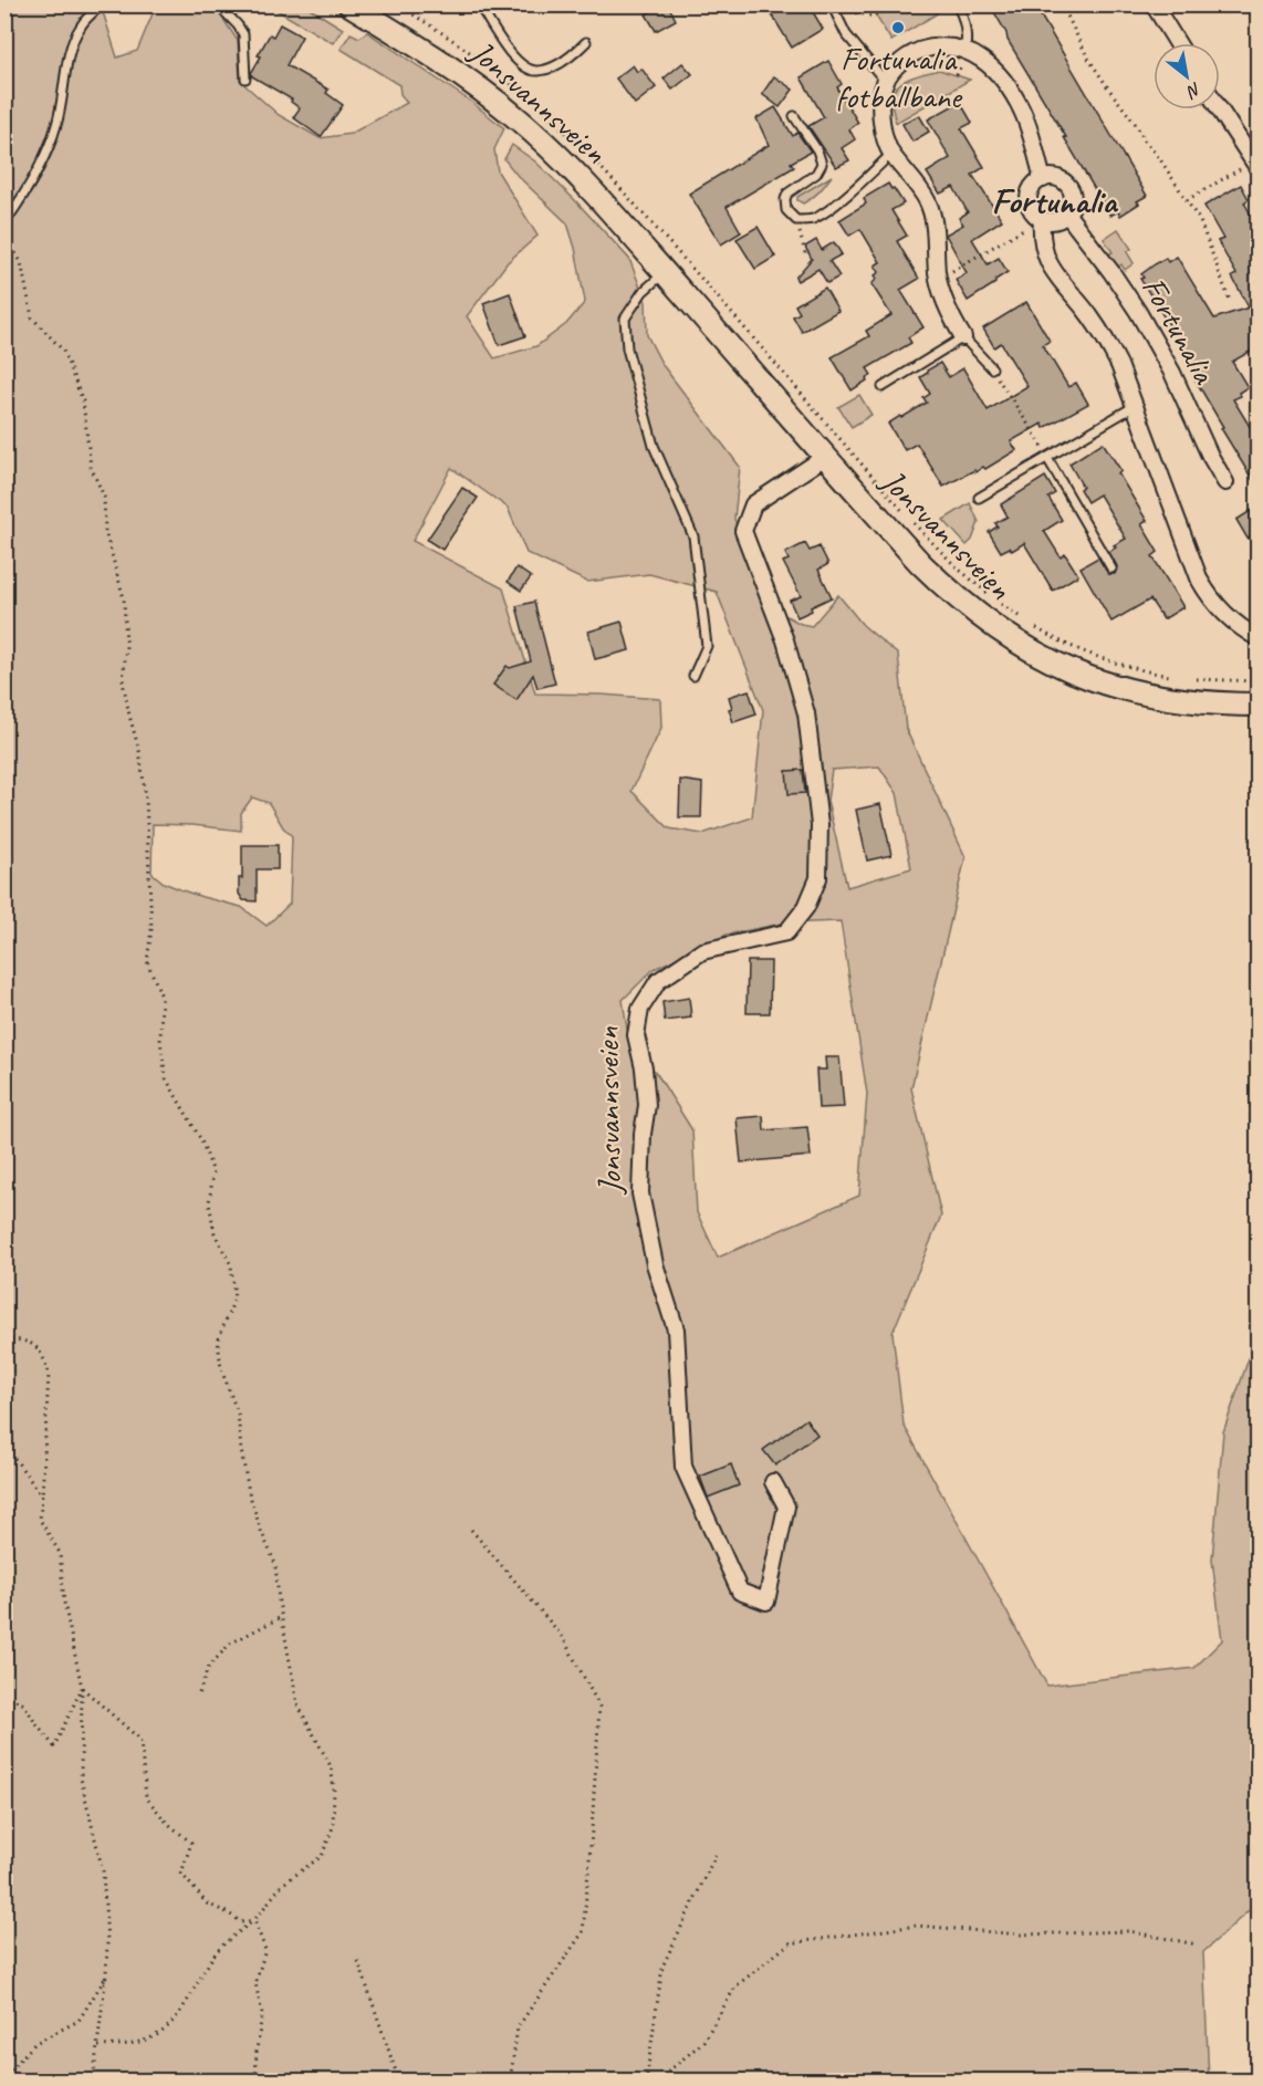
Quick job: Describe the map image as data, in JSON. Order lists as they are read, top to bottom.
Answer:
{
  "streets": {
    "main road": ["Jonsvannsveien"],
    "street": ["Fortunalia"]
  },
  "districts": ["Fortunalia"],
  "places": ["Fortunalia fotballbane"],
  "north": "bottom right"
}
